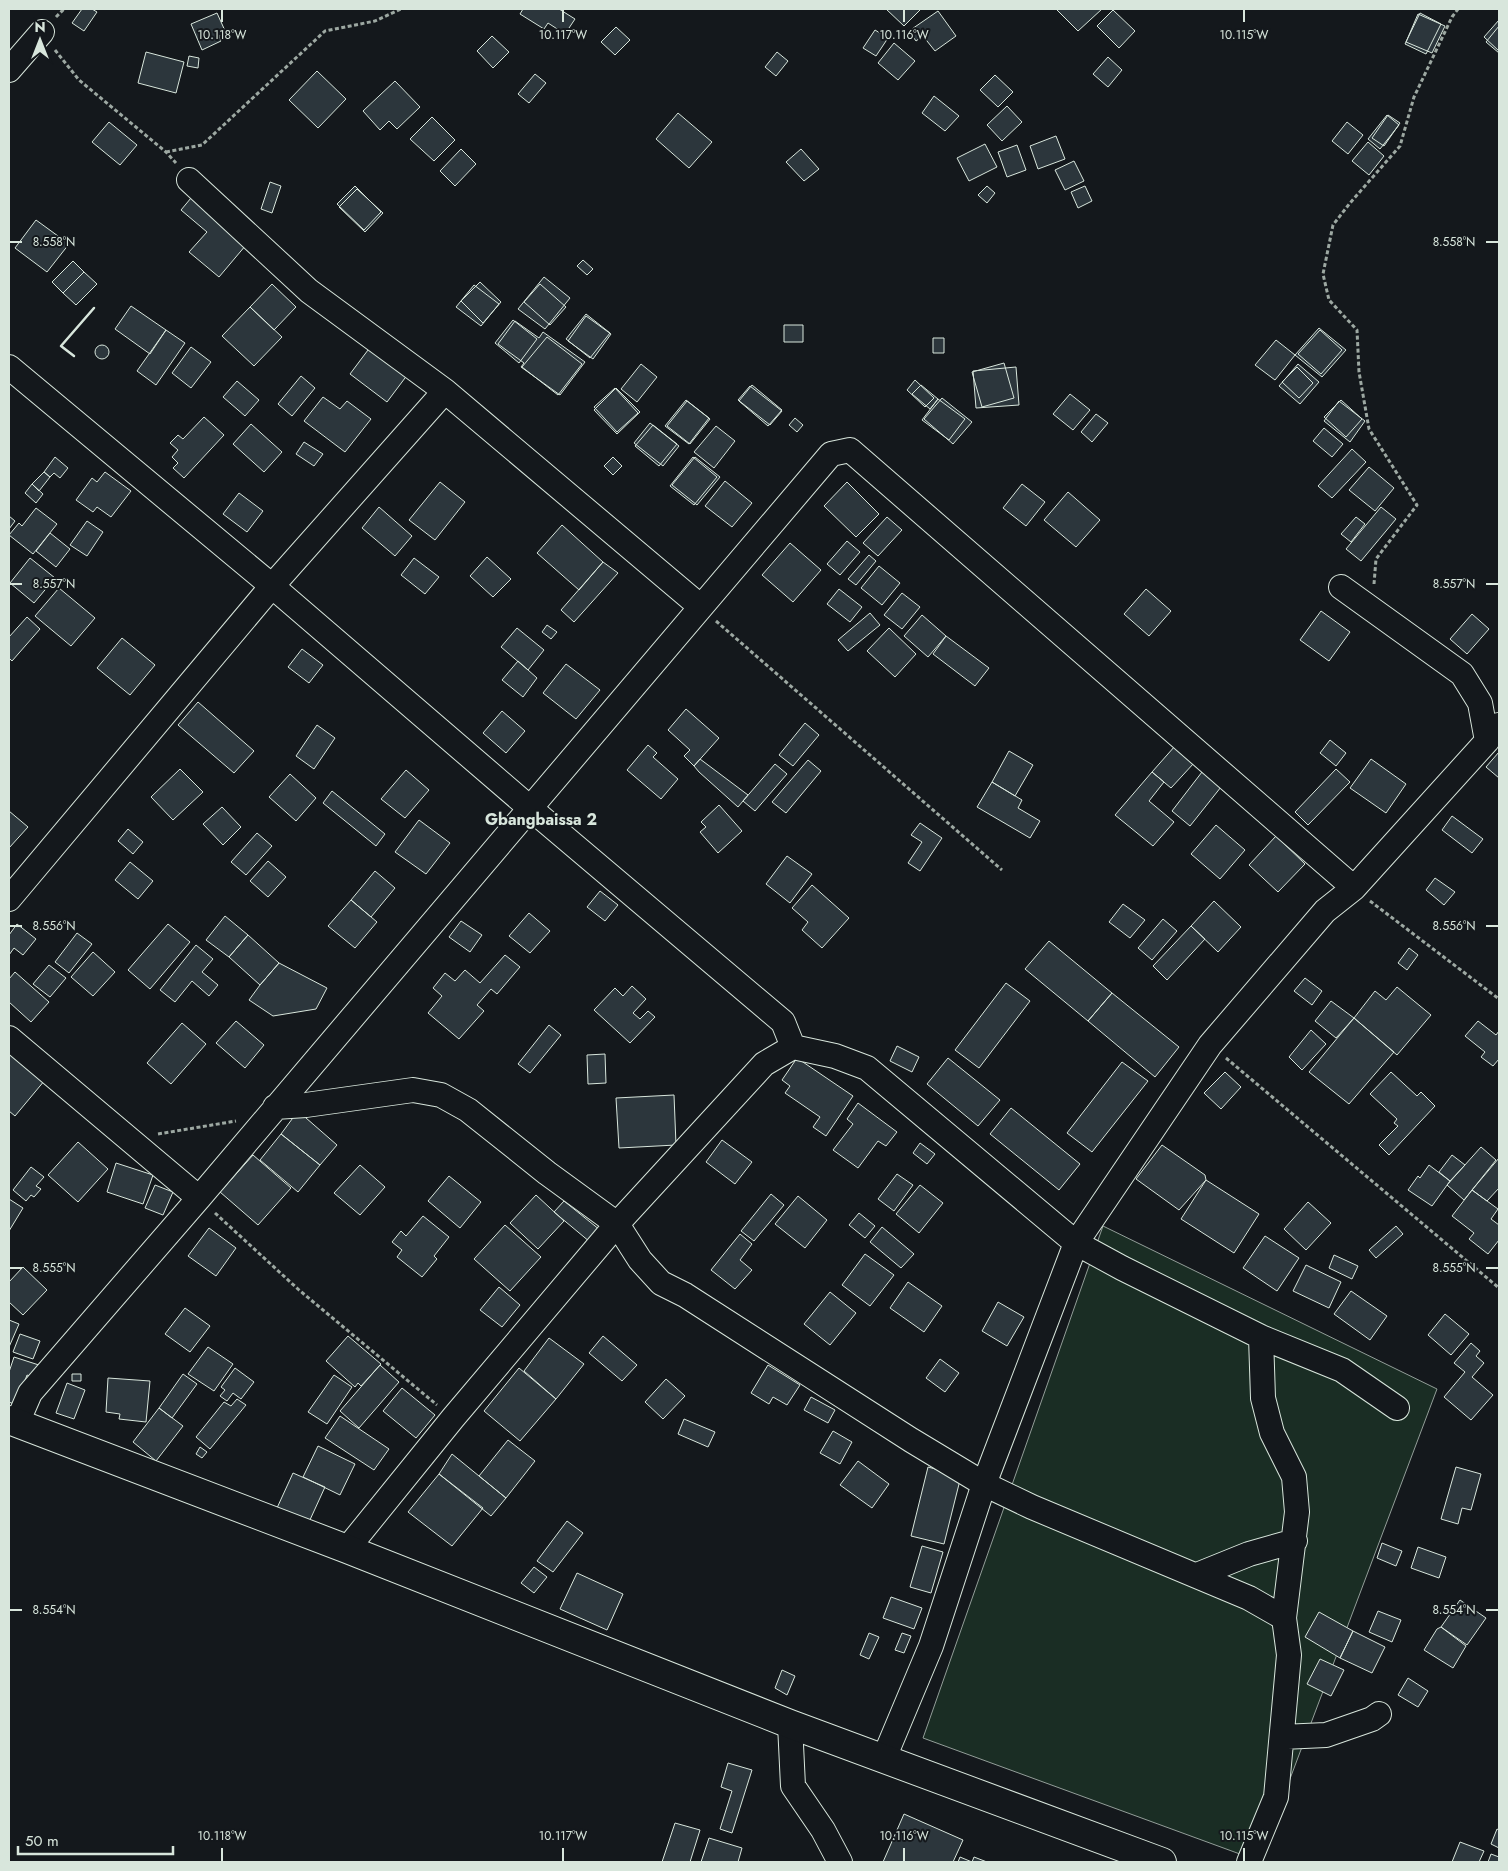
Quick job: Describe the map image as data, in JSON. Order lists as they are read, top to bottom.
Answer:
{
  "districts": ["Gbangbaissa 2"],
  "scale_bar": "50 m",
  "north": "top",
  "coordinates": [
    "10.118°W",
    "10.117°W",
    "10.116°W",
    "10.115°W",
    "8.558°N",
    "8.557°N",
    "8.556°N",
    "8.555°N",
    "8.554°N"
  ]
}
